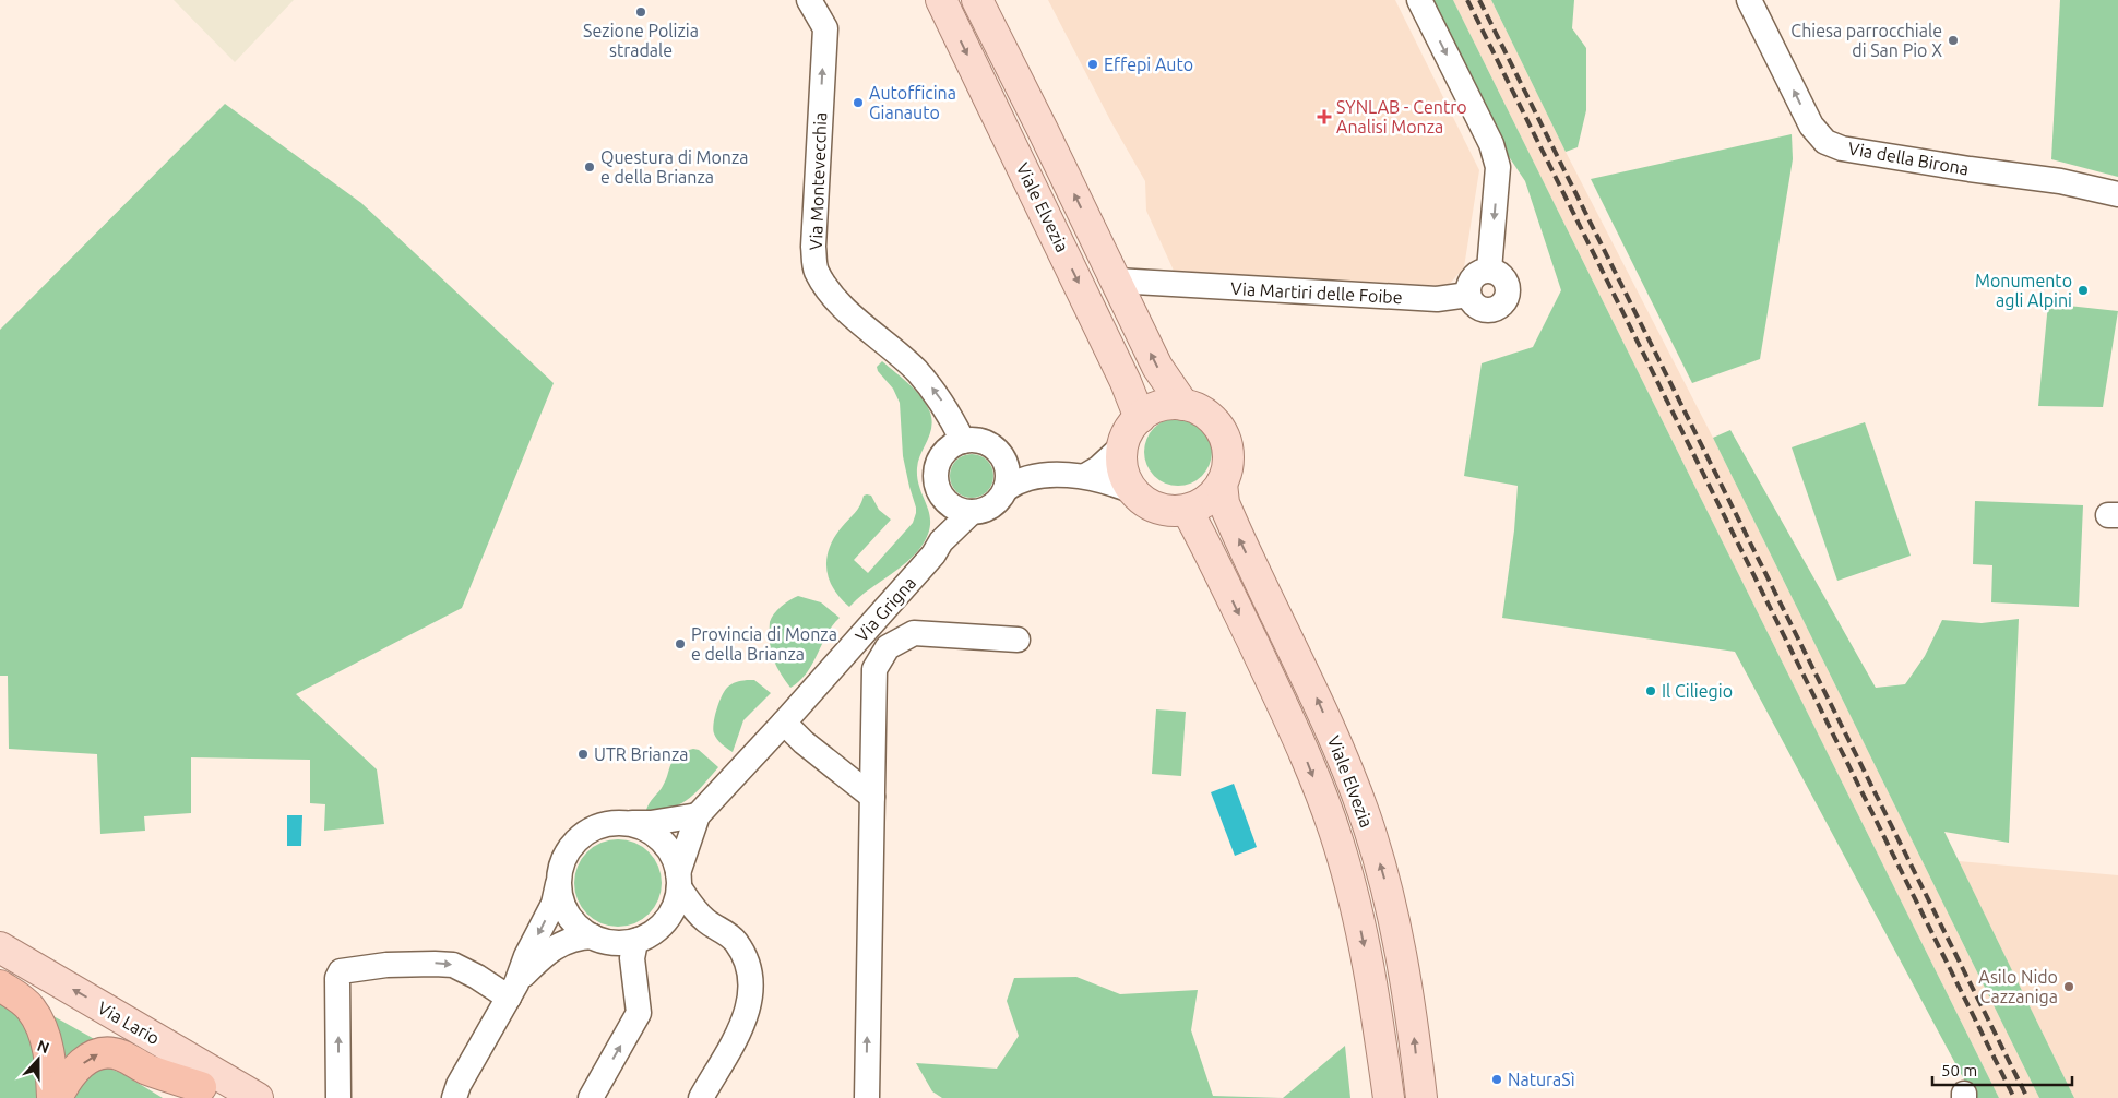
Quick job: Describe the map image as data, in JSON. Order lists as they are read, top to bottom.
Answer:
{
  "streets": {
    "main road": ["Viale Elvezia", "Via Lario"],
    "street": [
      "Via della Birona",
      "Via Montevecchia",
      "Via Martiri delle Foibe",
      "Via Grigna"
    ]
  },
  "crossings": [
    ["Via Montevecchia", "Via Grigna"],
    ["Viale Elvezia", "Via Martiri delle Foibe"]
  ],
  "one_way": ["Via della Birona", "Via Montevecchia"],
  "places": {
    "other": [
      "Sezione Polizia stradale",
      "Chiesa parrocchiale di San Pio X",
      "Effepi Auto",
      "Autofficina Gianauto",
      "Questura di Monza e della Brianza",
      "Monumento agli Alpini",
      "Provincia di Monza e della Brianza",
      "Il Ciliegio",
      "UTR Brianza",
      "Asilo Nido Cazzaniga",
      "NaturaSì"
    ],
    "health": ["SYNLAB - Centro Analisi Monza"]
  },
  "scale_bar": "50 m",
  "north": "top"
}
